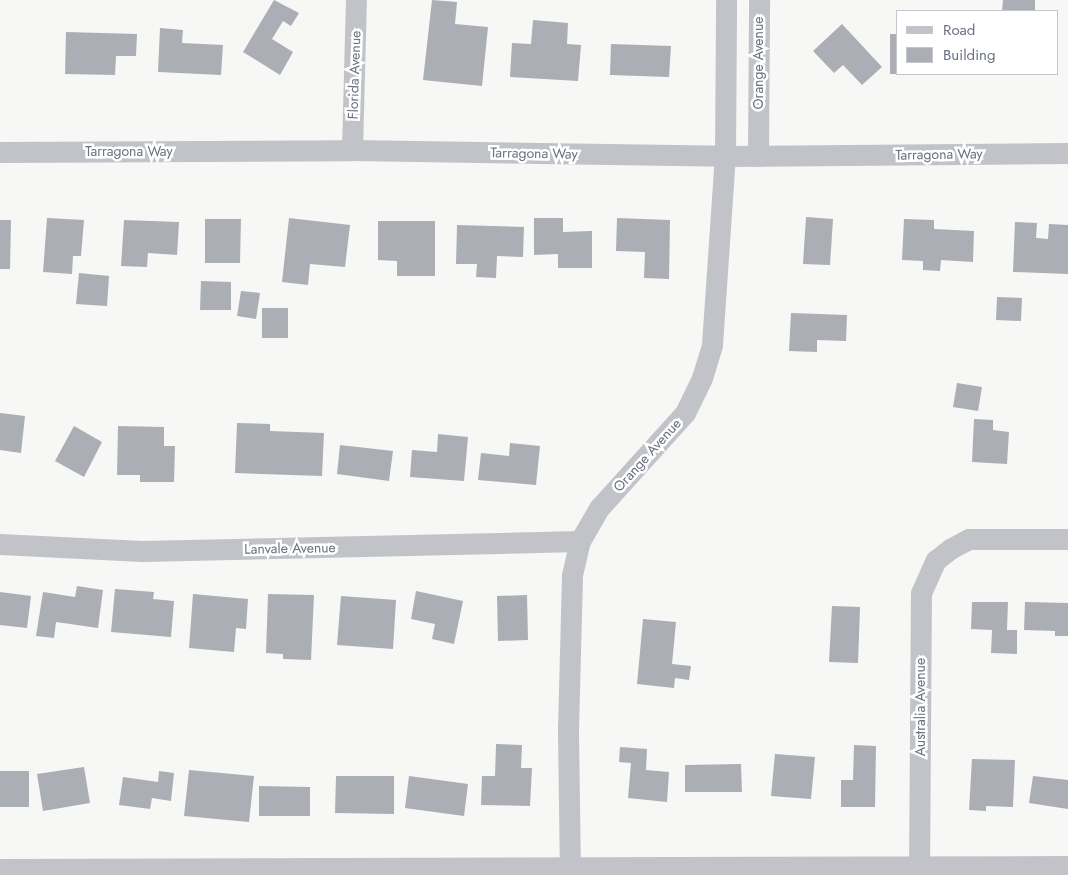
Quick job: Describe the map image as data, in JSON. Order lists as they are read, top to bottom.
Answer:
{
  "streets": {
    "street": [
      "Orange Avenue",
      "Florida Avenue",
      "Tarragona Way",
      "Lanvale Avenue",
      "Australia Avenue"
    ]
  },
  "crossings": [
    ["Orange Avenue", "Tarragona Way"],
    ["Orange Avenue", "Lanvale Avenue"],
    ["Florida Avenue", "Tarragona Way"]
  ],
  "legend": ["Road", "Building"]
}
